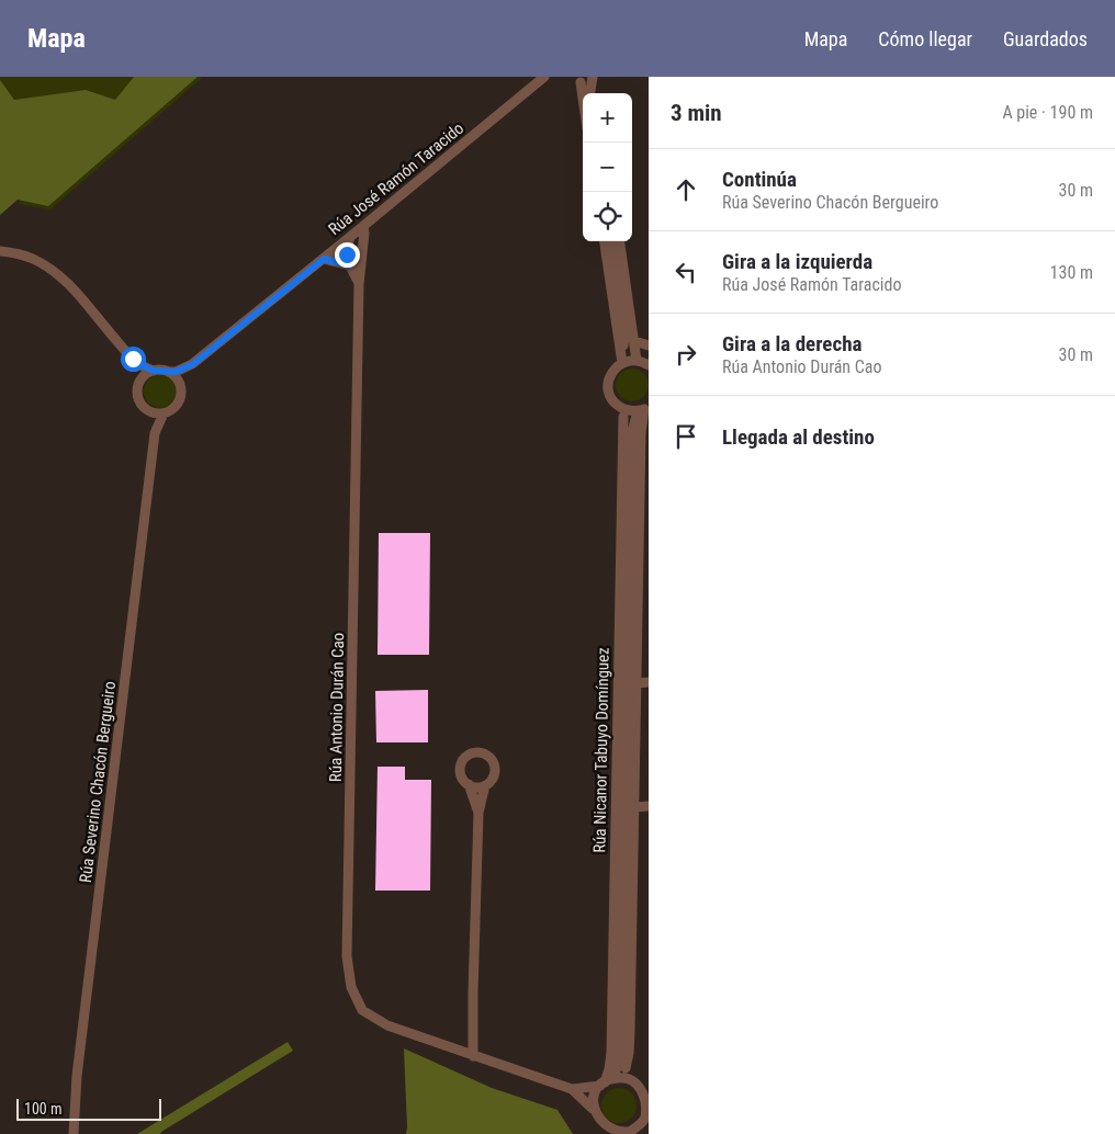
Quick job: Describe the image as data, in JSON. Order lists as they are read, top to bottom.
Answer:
{
  "streets": {
    "street": [
      "Rúa José Ramón Taracido",
      "Rúa Antonio Durán Cao",
      "Rúa Nicanor Tabuyo Domínguez",
      "Rúa Severino Chacón Bergueiro"
    ]
  },
  "crossings": [
    ["Rúa José Ramón Taracido", "Rúa Antonio Durán Cao"],
    ["Rúa José Ramón Taracido", "Rúa Severino Chacón Bergueiro"],
    ["Rúa Antonio Durán Cao", "Rúa Nicanor Tabuyo Domínguez"]
  ],
  "scale_bar": "100 m",
  "page": {
    "header": "Mapa",
    "nav": ["Mapa", "Cómo llegar", "Guardados"],
    "heading": ["3 min", "A pie · 190 m"],
    "map_buttons": ["+", "−"],
    "list": [
      ["Continúa", "Rúa Severino Chacón Bergueiro", "30 m"],
      ["Gira a la izquierda", "Rúa José Ramón Taracido", "130 m"],
      ["Gira a la derecha", "Rúa Antonio Durán Cao", "30 m"],
      "Llegada al destino"
    ],
    "scale": "100 m"
  }
}
